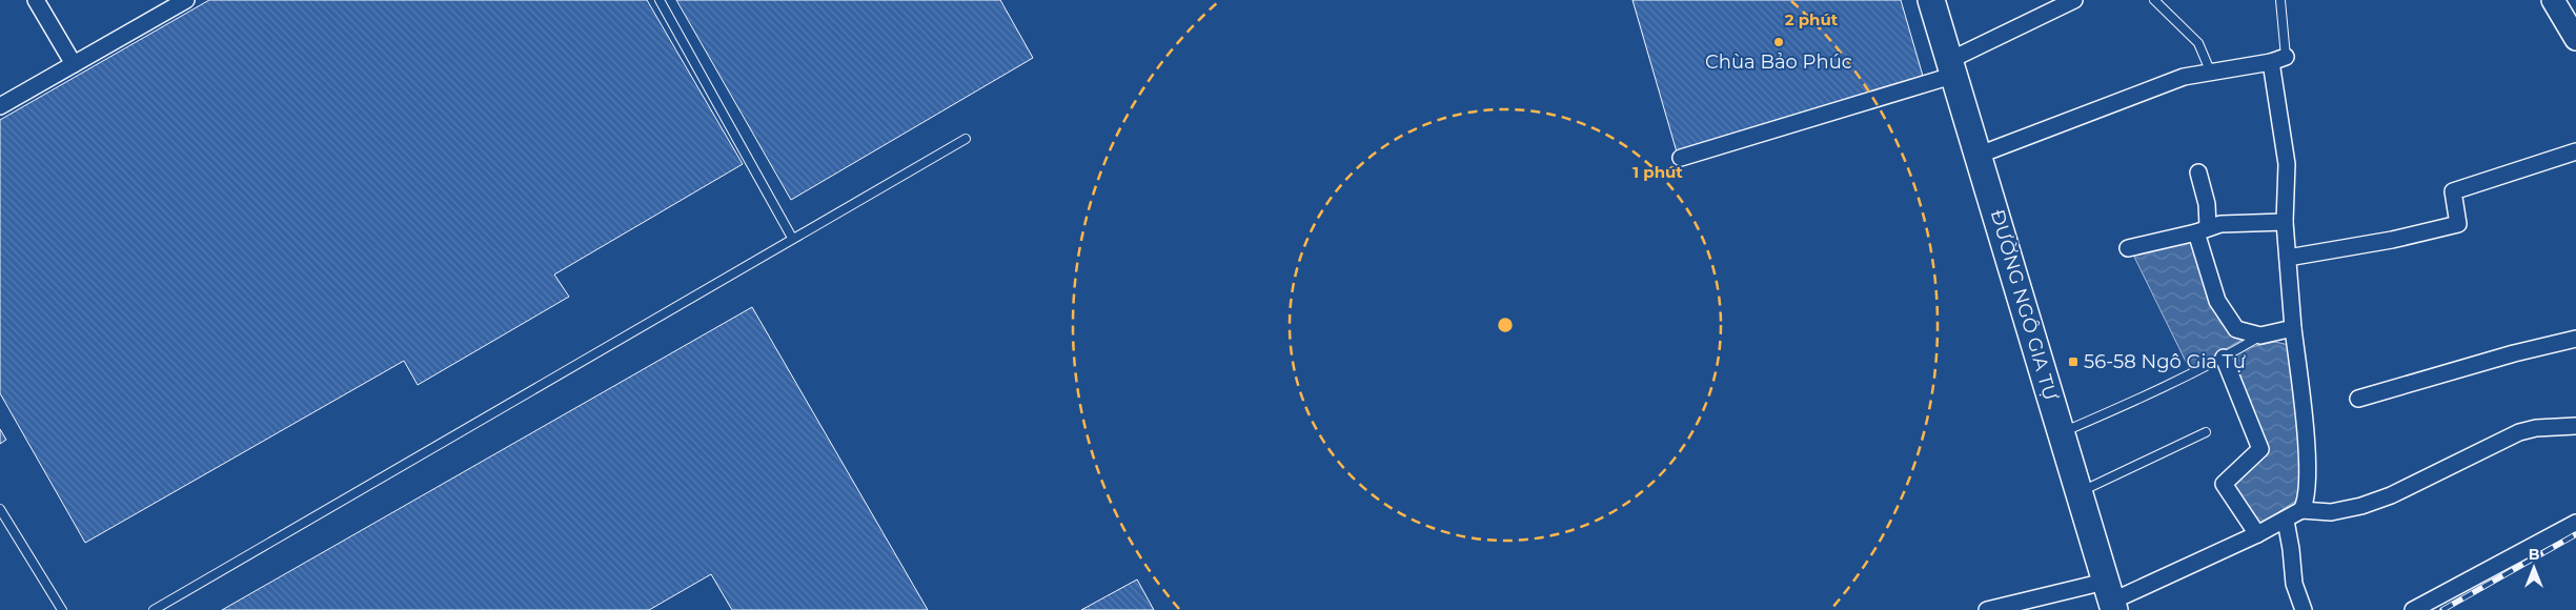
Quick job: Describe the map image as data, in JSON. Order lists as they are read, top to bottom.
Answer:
{
  "streets": {
    "main road": ["ĐƯỜNG NGÔ GIA TỰ"]
  },
  "places": {
    "other": ["Chùa Bảo Phúc"],
    "transit": ["56-58 Ngô Gia Tự"]
  },
  "north": "top",
  "rings": ["2 phút", "1 phút"]
}
